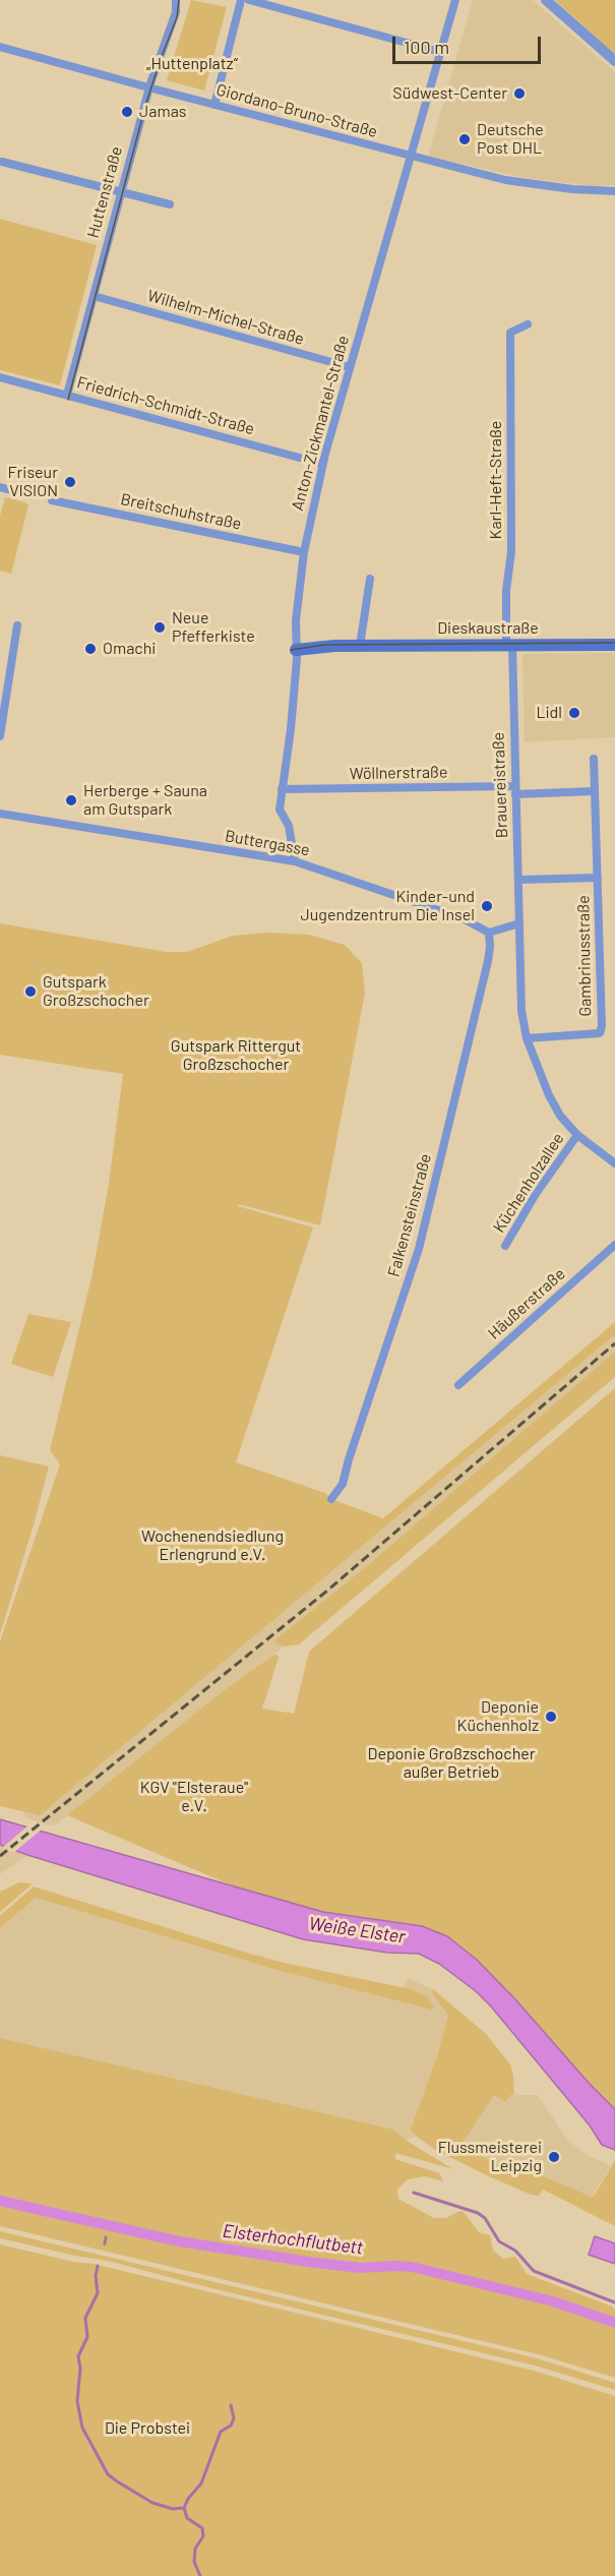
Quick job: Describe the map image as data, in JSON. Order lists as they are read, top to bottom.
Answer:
{
  "streets": {
    "main road": ["Dieskaustraße"],
    "street": [
      "Giordano-Bruno-Straße",
      "Huttenstraße",
      "Wilhelm-Michel-Straße",
      "Friedrich-Schmidt-Straße",
      "Anton-Zickmantel-Straße",
      "Karl-Heft-Straße",
      "Breitschuhstraße",
      "Wöllnerstraße",
      "Brauereistraße",
      "Buttergasse",
      "Gambrinusstraße",
      "Küchenholzallee",
      "Falkensteinstraße",
      "Häußerstraße"
    ]
  },
  "crossings": [
    ["Giordano-Bruno-Straße", "Huttenstraße"],
    ["Giordano-Bruno-Straße", "Anton-Zickmantel-Straße"],
    ["Huttenstraße", "Wilhelm-Michel-Straße"],
    ["Huttenstraße", "Friedrich-Schmidt-Straße"],
    ["Wilhelm-Michel-Straße", "Anton-Zickmantel-Straße"],
    ["Friedrich-Schmidt-Straße", "Anton-Zickmantel-Straße"],
    ["Anton-Zickmantel-Straße", "Breitschuhstraße"],
    ["Anton-Zickmantel-Straße", "Dieskaustraße"],
    ["Anton-Zickmantel-Straße", "Wöllnerstraße"],
    ["Anton-Zickmantel-Straße", "Buttergasse"],
    ["Karl-Heft-Straße", "Dieskaustraße"],
    ["Karl-Heft-Straße", "Brauereistraße"],
    ["Dieskaustraße", "Brauereistraße"],
    ["Wöllnerstraße", "Brauereistraße"],
    ["Brauereistraße", "Gambrinusstraße"],
    ["Brauereistraße", "Küchenholzallee"],
    ["Buttergasse", "Falkensteinstraße"],
    ["Gambrinusstraße", "Küchenholzallee"]
  ],
  "water": ["Weiße Elster", "Elsterhochflutbett"],
  "parks": [
    "„Huttenplatz“",
    "Gutspark Rittergut Großzschocher",
    "Wochenendsiedlung Erlengrund e.V.",
    "Deponie Großzschocher außer Betrieb",
    "KGV \"Elsteraue\" e.V.",
    "Die Probstei"
  ],
  "places": [
    "Südwest-Center",
    "Jamas",
    "Deutsche Post DHL",
    "Friseur VISION",
    "Neue Pfefferkiste",
    "Omachi",
    "Lidl",
    "Herberge + Sauna am Gutspark",
    "Kinder-und Jugendzentrum Die Insel",
    "Gutspark Großzschocher",
    "Deponie Küchenholz",
    "Flussmeisterei Leipzig"
  ],
  "scale_bar": "100 m"
}
